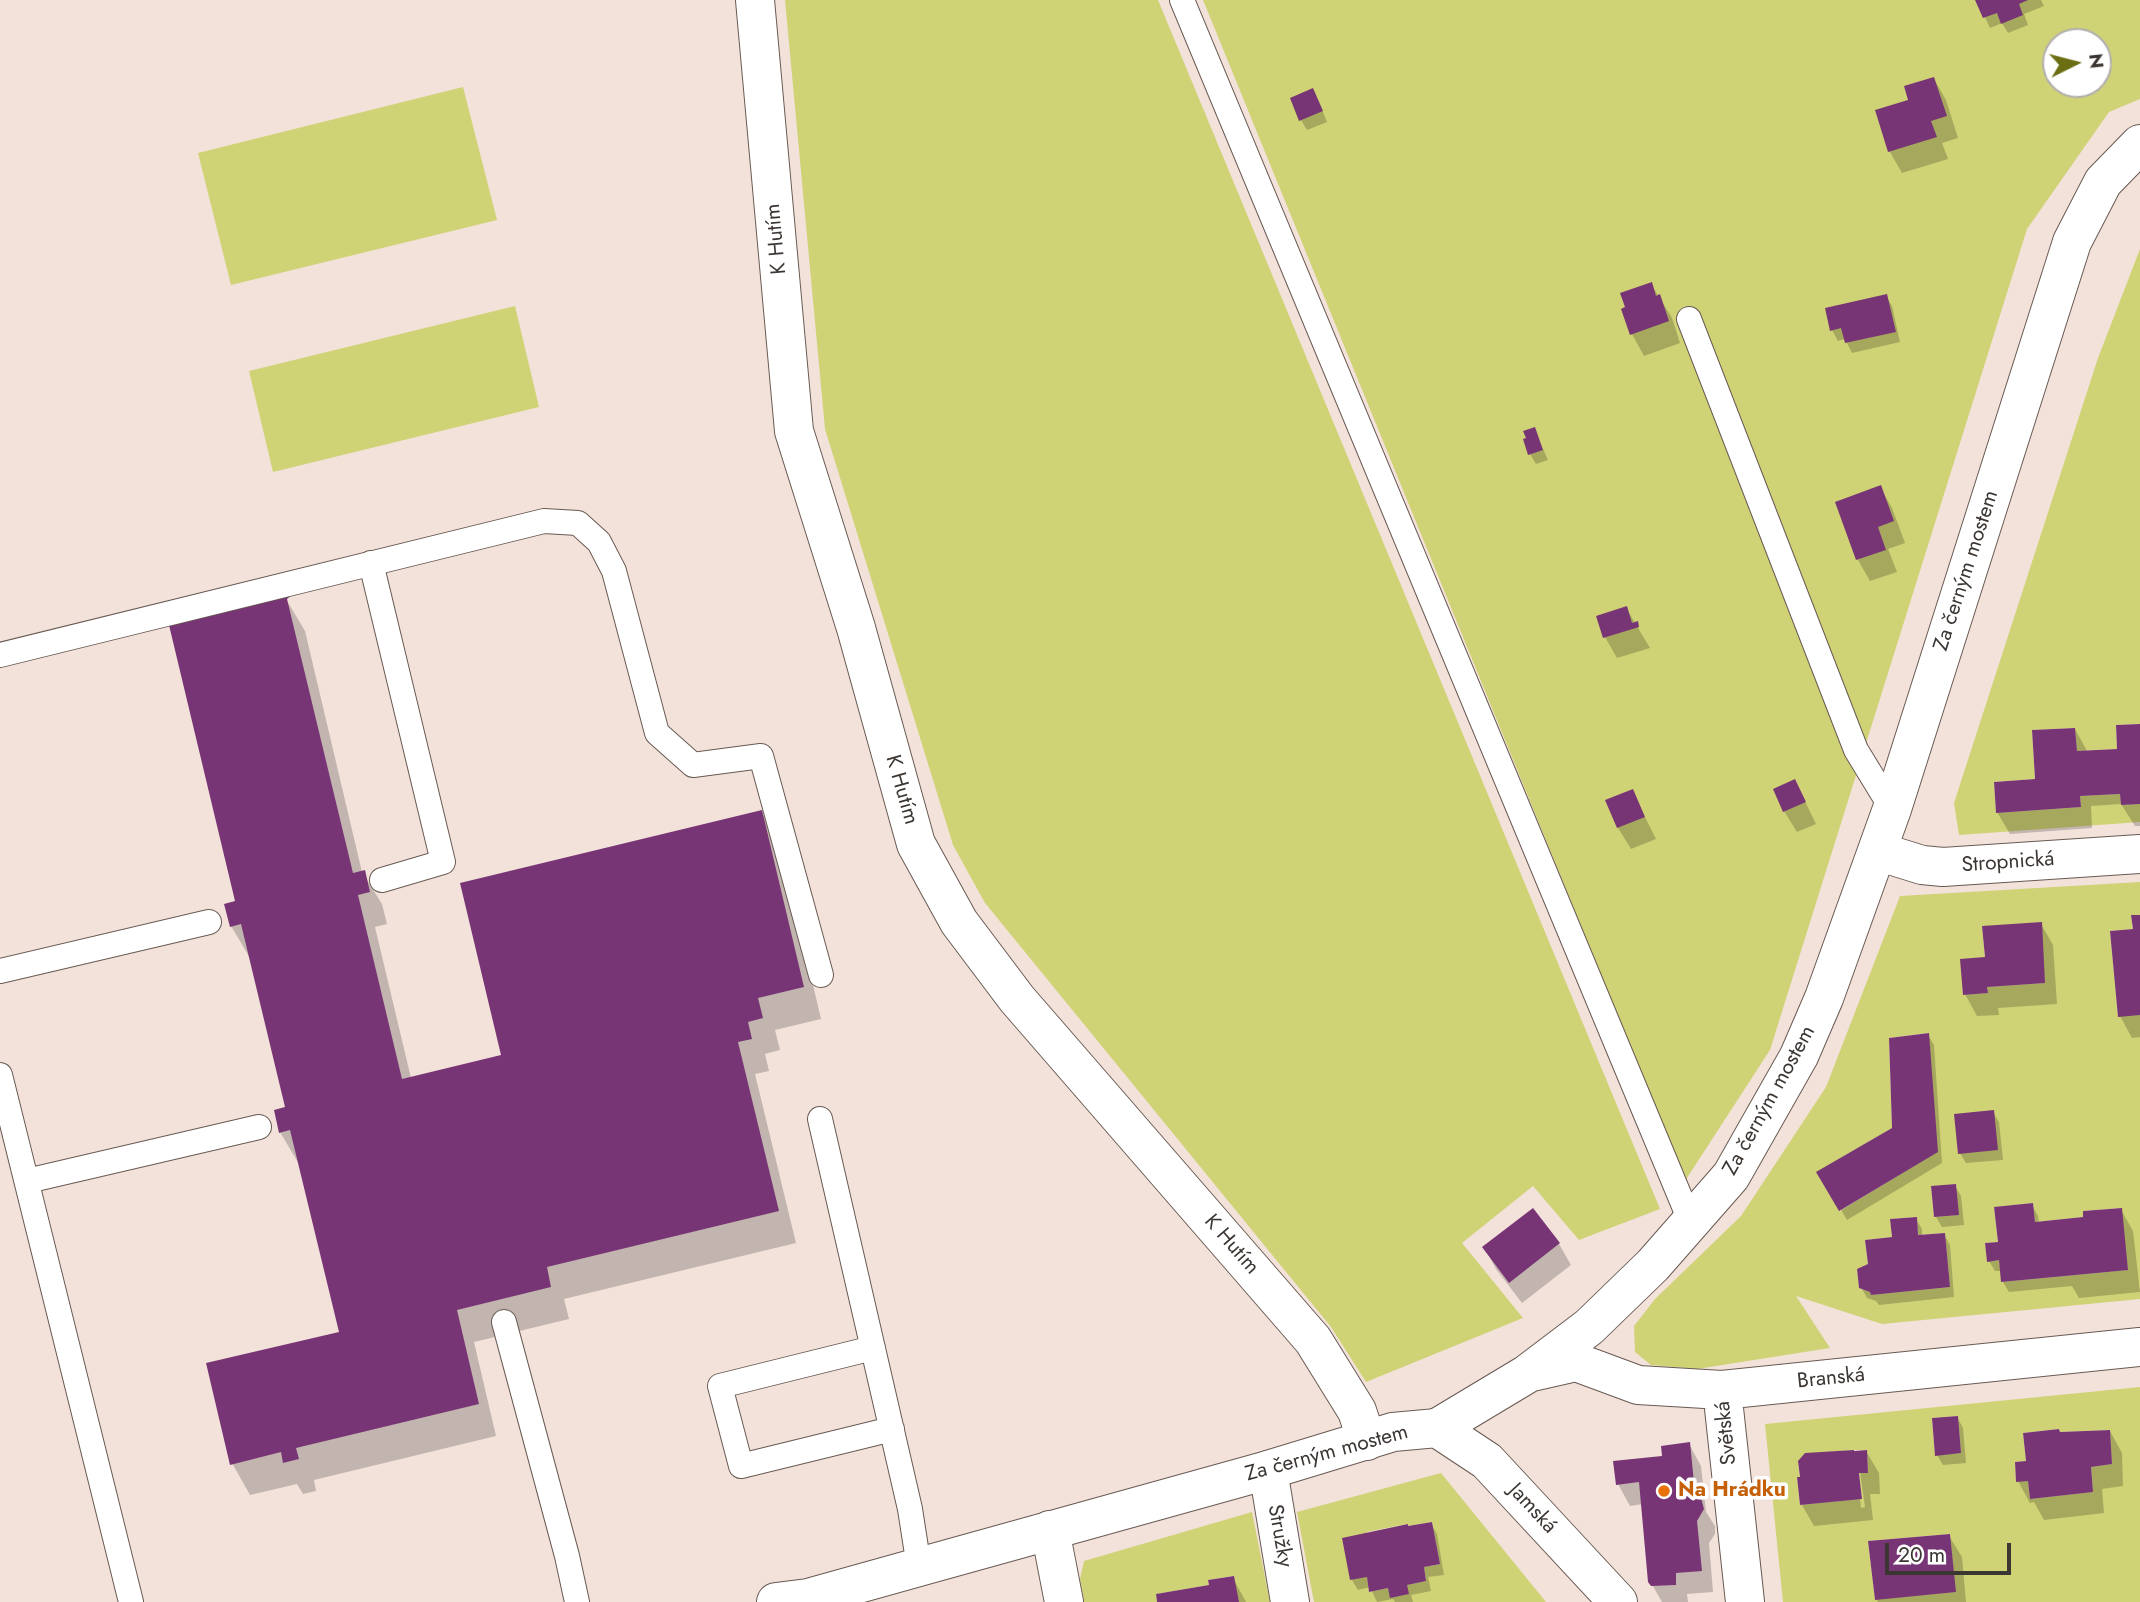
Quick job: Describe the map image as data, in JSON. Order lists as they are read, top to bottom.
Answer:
{
  "streets": {
    "street": [
      "K Hutím",
      "Za černým mostem",
      "Stropnická",
      "Branská",
      "Světská",
      "Jamská",
      "Stružky"
    ]
  },
  "crossings": [
    ["K Hutím", "Za černým mostem"],
    ["Za černým mostem", "Stropnická"],
    ["Za černým mostem", "Branská"],
    ["Za černým mostem", "Jamská"],
    ["Za černým mostem", "Stružky"],
    ["Branská", "Světská"]
  ],
  "places": ["Na Hrádku"],
  "scale_bar": "20 m",
  "north": "right"
}
